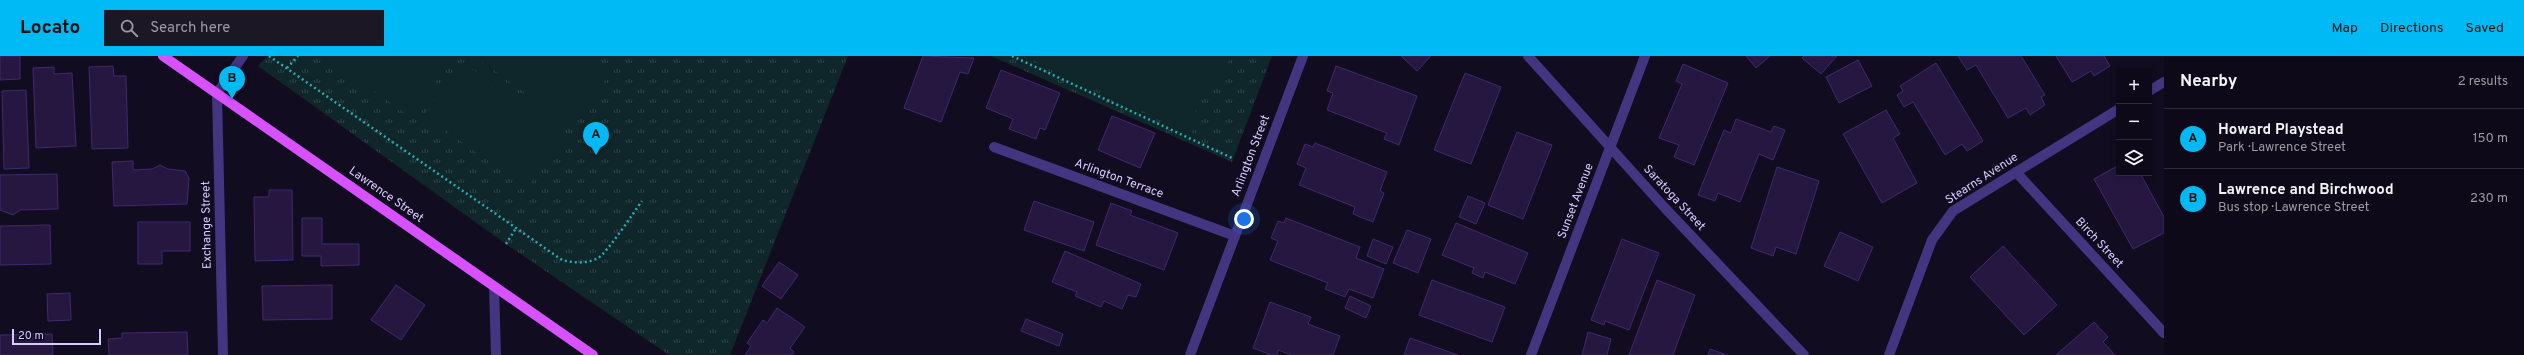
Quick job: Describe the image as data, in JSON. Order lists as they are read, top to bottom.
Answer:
{
  "streets": {
    "main road": ["Lawrence Street"],
    "street": [
      "Arlington Street",
      "Arlington Terrace",
      "Stearns Avenue",
      "Saratoga Street",
      "Sunset Avenue",
      "Exchange Street",
      "Birch Street"
    ]
  },
  "crossings": [
    ["Arlington Street", "Arlington Terrace"],
    ["Stearns Avenue", "Birch Street"],
    ["Lawrence Street", "Exchange Street"],
    ["Saratoga Street", "Sunset Avenue"]
  ],
  "scale_bar": "20 m",
  "page": {
    "header": "Locato",
    "search": "Search here",
    "nav": ["Map", "Directions", "Saved"],
    "heading": ["Nearby", "2 results"],
    "pins": ["B", "A"],
    "map_buttons": ["+", "−"],
    "list": [
      {
        "mark": "A",
        "name": "Howard Playstead",
        "note": "Park · Lawrence Street",
        "value": "150 m"
      },
      {
        "mark": "B",
        "name": "Lawrence and Birchwood",
        "note": "Bus stop · Lawrence Street",
        "value": "230 m"
      }
    ],
    "scale": "20 m"
  }
}
